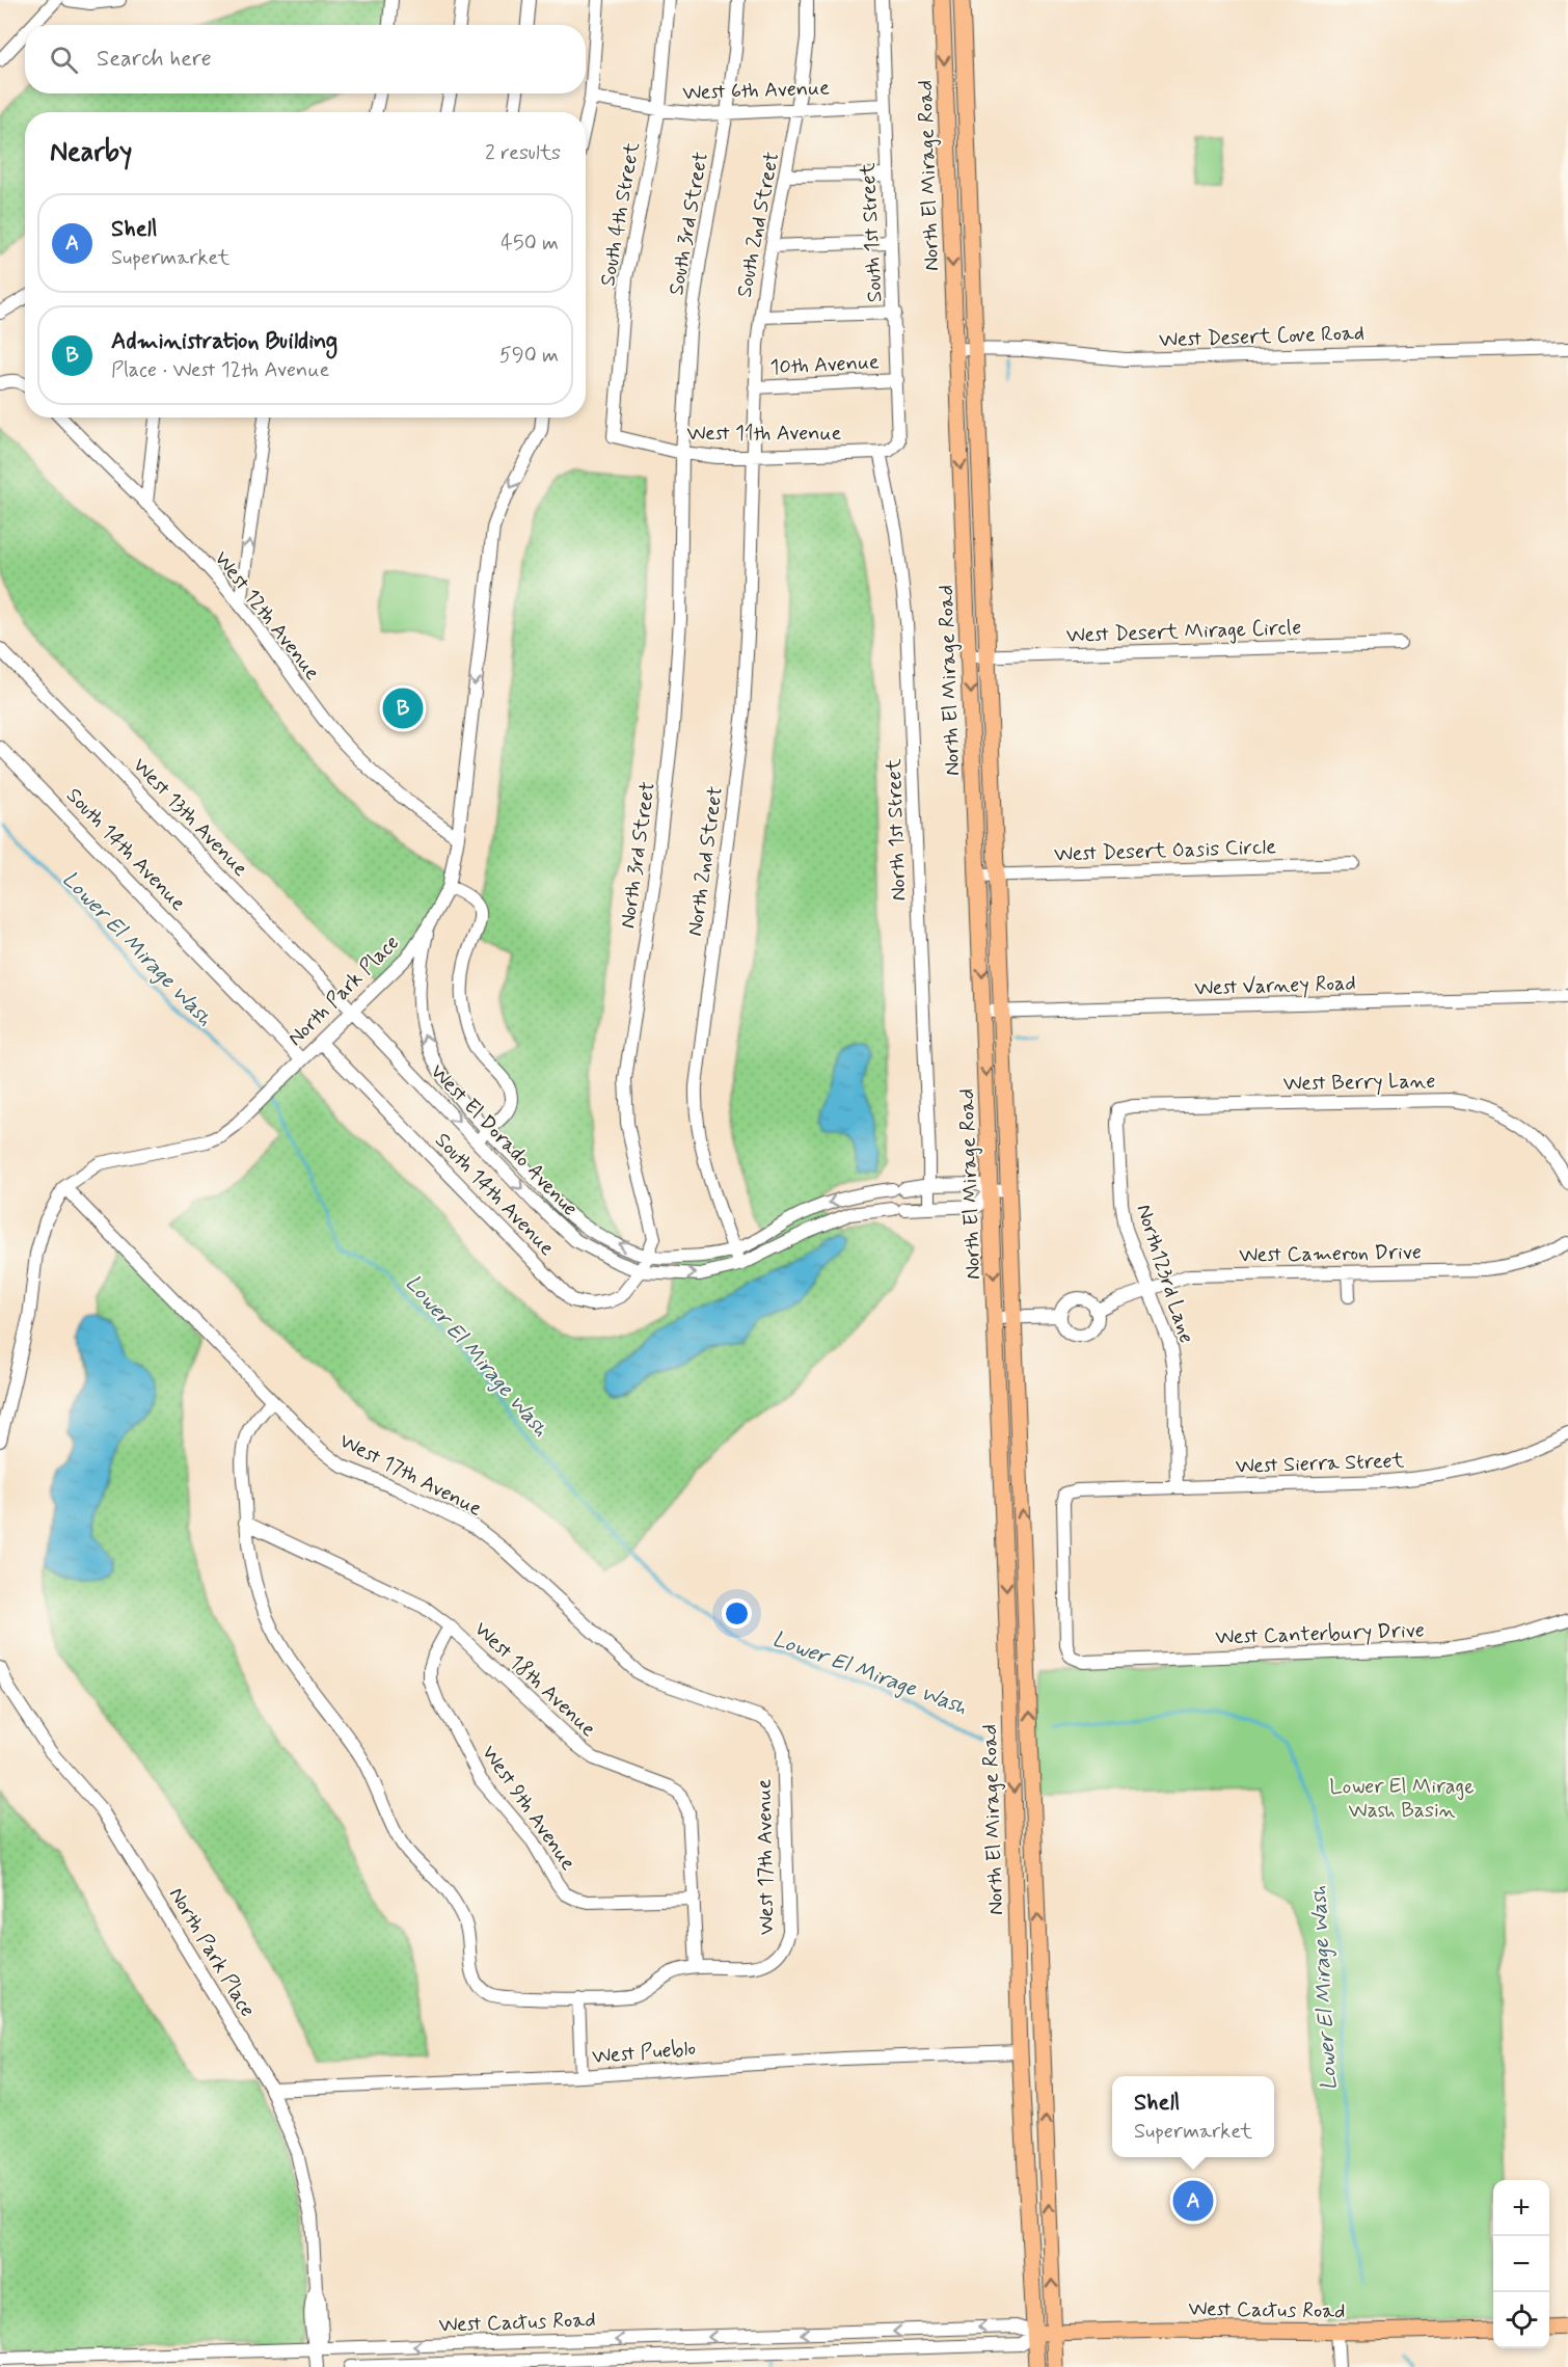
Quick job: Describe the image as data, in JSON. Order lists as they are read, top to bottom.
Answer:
{
  "streets": {
    "main road": ["North El Mirage Road", "West Cactus Road"],
    "street": [
      "West 6th Avenue",
      "South 4th Street",
      "South 3rd Street",
      "South 2nd Street",
      "South 1st Street",
      "West Desert Cove Road",
      "10th Avenue",
      "West 11th Avenue",
      "West 12th Avenue",
      "West Desert Mirage Circle",
      "West 13th Avenue",
      "North 1st Street",
      "South 14th Avenue",
      "West Desert Oasis Circle",
      "North 3rd Street",
      "North 2nd Street",
      "West Varney Road",
      "North Park Place",
      "West Berry Lane",
      "West El Dorado Avenue",
      "West Cameron Drive",
      "North123rd Lane",
      "West Sierra Street",
      "West 17th Avenue",
      "West Canterbury Drive",
      "West 18th Avenue",
      "West 9th Avenue",
      "West Pueblo"
    ]
  },
  "crossings": [
    ["West 6th Avenue", "South 4th Street"],
    ["West 6th Avenue", "South 3rd Street"],
    ["West 6th Avenue", "South 2nd Street"],
    ["West 6th Avenue", "South 1st Street"],
    ["North El Mirage Road", "West Desert Cove Road"],
    ["North El Mirage Road", "West Desert Mirage Circle"],
    ["North El Mirage Road", "West Desert Oasis Circle"],
    ["North El Mirage Road", "West Varney Road"],
    ["North El Mirage Road", "West El Dorado Avenue"],
    ["North El Mirage Road", "West Pueblo"],
    ["North El Mirage Road", "West Cactus Road"],
    ["South 4th Street", "West 11th Avenue"],
    ["South 3rd Street", "West 11th Avenue"],
    ["South 3rd Street", "North 3rd Street"],
    ["South 2nd Street", "10th Avenue"],
    ["South 2nd Street", "West 11th Avenue"],
    ["South 2nd Street", "North 2nd Street"],
    ["South 1st Street", "10th Avenue"],
    ["South 1st Street", "West 11th Avenue"],
    ["South 1st Street", "North 1st Street"],
    ["West 11th Avenue", "North 1st Street"],
    ["West 11th Avenue", "North 3rd Street"],
    ["West 11th Avenue", "North 2nd Street"],
    ["West 12th Avenue", "North Park Place"],
    ["West 13th Avenue", "North Park Place"],
    ["West 13th Avenue", "West El Dorado Avenue"],
    ["North 1st Street", "West El Dorado Avenue"],
    ["South 14th Avenue", "North 3rd Street"],
    ["South 14th Avenue", "North Park Place"],
    ["South 14th Avenue", "West El Dorado Avenue"],
    ["North 3rd Street", "West El Dorado Avenue"],
    ["North 2nd Street", "West El Dorado Avenue"],
    ["North Park Place", "West El Dorado Avenue"],
    ["North Park Place", "West 17th Avenue"],
    ["North Park Place", "West Pueblo"],
    ["North Park Place", "West Cactus Road"],
    ["West Berry Lane", "North123rd Lane"],
    ["West Cameron Drive", "North123rd Lane"],
    ["North123rd Lane", "West Sierra Street"],
    ["West Sierra Street", "West Canterbury Drive"],
    ["West 17th Avenue", "West 18th Avenue"],
    ["West 18th Avenue", "West 9th Avenue"]
  ],
  "water": ["Lower El Mirage Wash"],
  "parks": ["Lower El Mirage Wash Basin"],
  "page": {
    "search": "Search here",
    "heading": ["Nearby", "2 results"],
    "list": [
      {
        "mark": "A",
        "name": "Shell",
        "note": "Supermarket",
        "value": "450 m"
      },
      {
        "mark": "B",
        "name": "Administration Building",
        "note": "Place · West 12th Avenue",
        "value": "590 m"
      }
    ],
    "pins": ["B", "A"],
    "popup": ["Shell", "Supermarket"],
    "map_buttons": ["+", "−"]
  }
}
